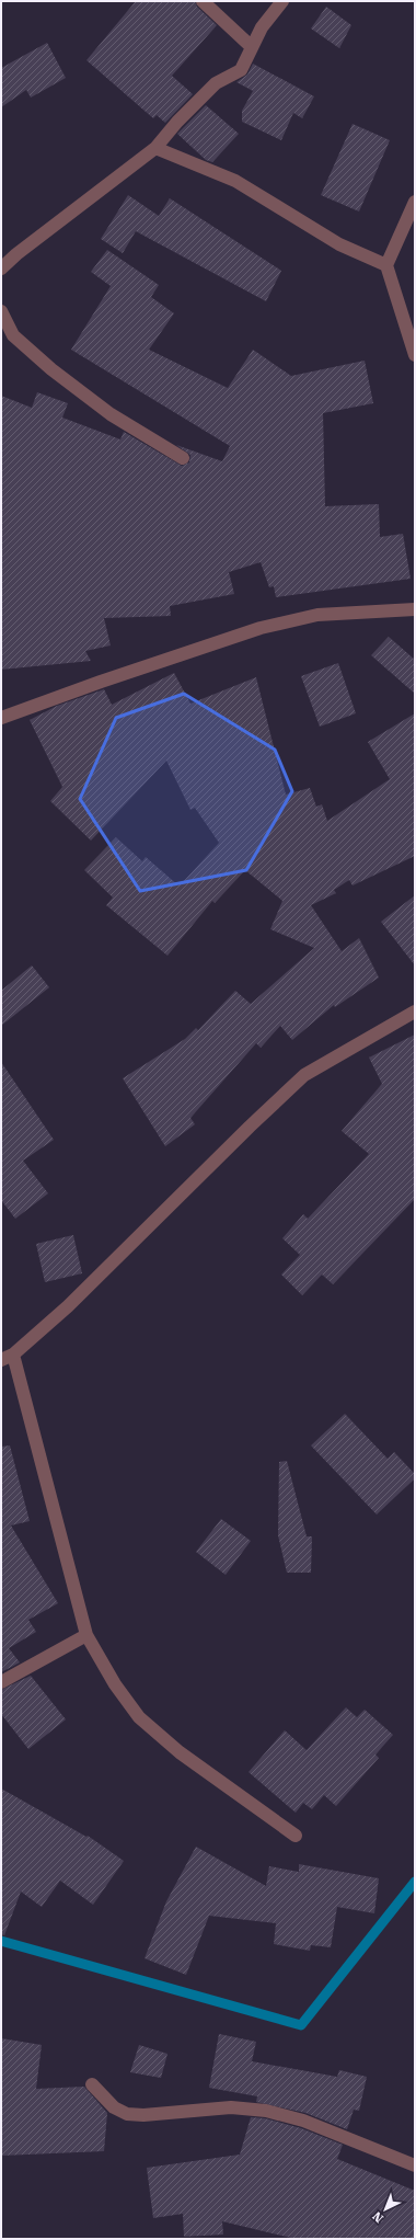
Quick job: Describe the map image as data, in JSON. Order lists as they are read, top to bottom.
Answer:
{
  "north": "bottom left"
}
